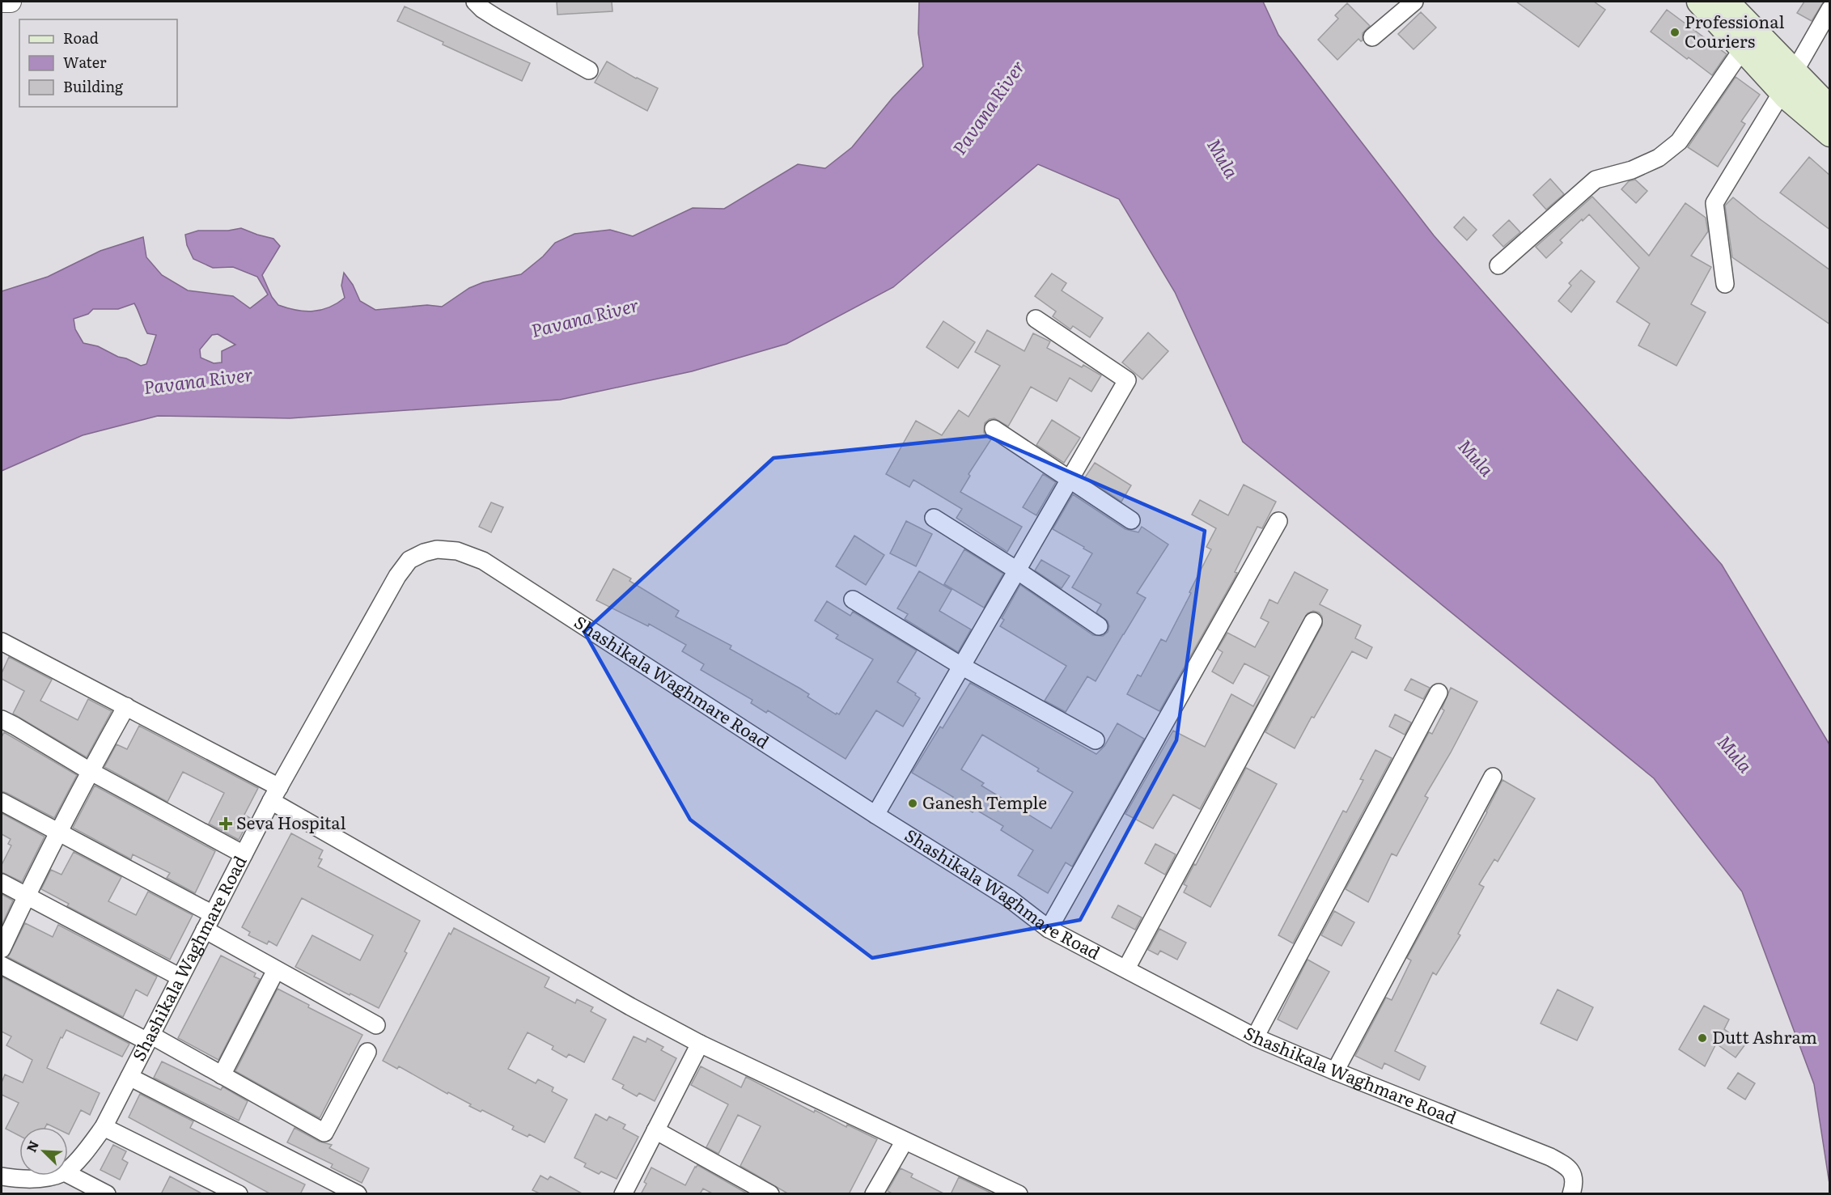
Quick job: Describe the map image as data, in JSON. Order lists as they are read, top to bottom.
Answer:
{
  "streets": {
    "street": ["Shashikala Waghmare Road"]
  },
  "water": ["Pavana River", "Mula"],
  "places": {
    "other": ["Professional Couriers", "Ganesh Temple", "Dutt Ashram"],
    "health": ["Seva Hospital"]
  },
  "legend": ["Road", "Water", "Building"],
  "north": "top left"
}
